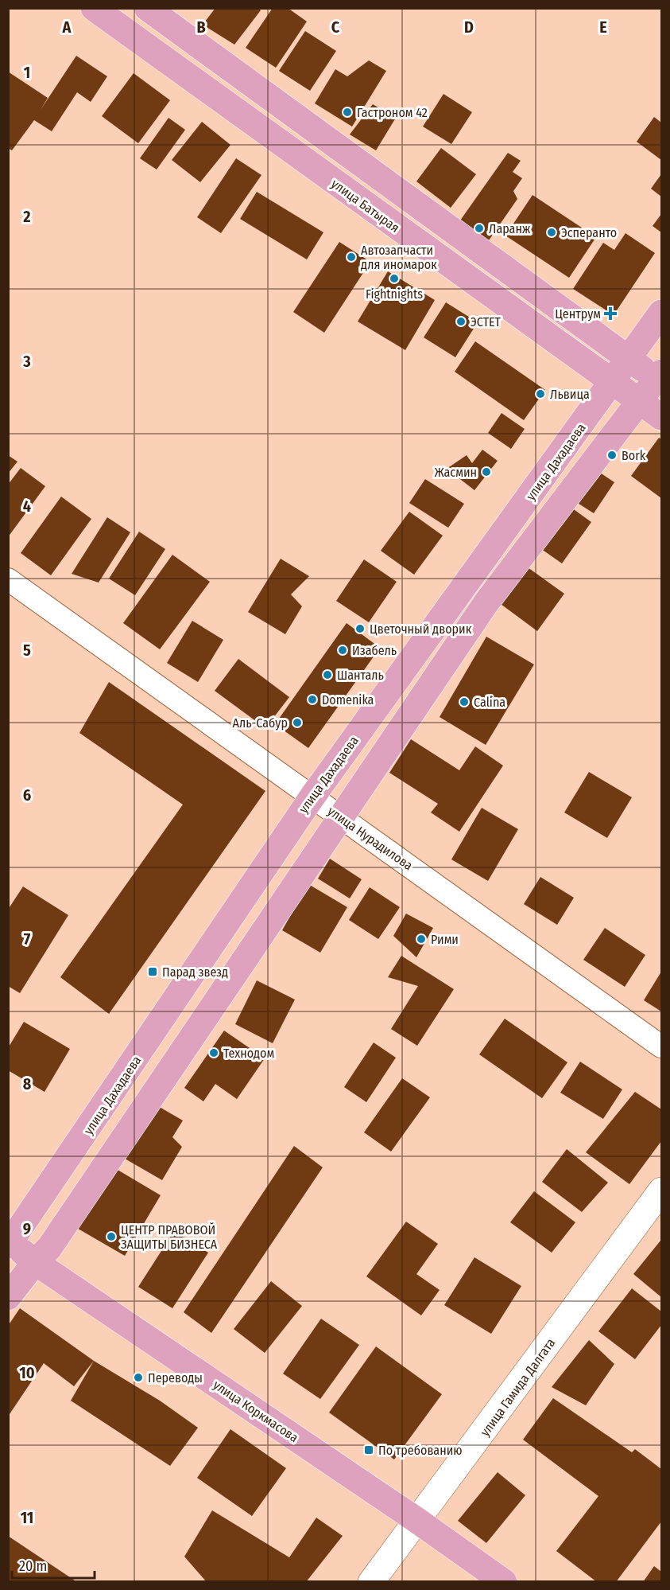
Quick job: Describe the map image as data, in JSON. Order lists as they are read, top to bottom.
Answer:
{
  "streets": {
    "main road": ["улица Батырая", "улица Дахадаева", "улица Коркмасова"],
    "street": ["улица Нурадилова", "улица Гамида Далгата"]
  },
  "crossings": [
    ["улица Батырая", "улица Дахадаева"],
    ["улица Дахадаева", "улица Нурадилова"],
    ["улица Дахадаева", "улица Коркмасова"],
    ["улица Гамида Далгата", "улица Коркмасова"]
  ],
  "places": {
    "other": [
      "Гастроном 42",
      "Ларанж",
      "Эсперанто",
      "Автозапчасти для иномарок",
      "Fightnights",
      "ЭСТЕТ",
      "Львица",
      "Bork",
      "Жасмин",
      "Цветочный дворик",
      "Изабель",
      "Шанталь",
      "Domenika",
      "Calina",
      "Аль-Сабур",
      "Рими",
      "Технодом",
      "ЦЕНТР ПРАВОВОЙ ЗАЩИТЫ БИЗНЕСА",
      "Переводы"
    ],
    "health": ["Центрум"],
    "transit": ["Парад звезд", "По требованию"]
  },
  "scale_bar": "20 m",
  "grid": {
    "columns": [
      "A",
      "B",
      "C",
      "D",
      "E"
    ],
    "rows": [
      "1",
      "2",
      "3",
      "4",
      "5",
      "6",
      "7",
      "8",
      "9",
      "10",
      "11"
    ]
  }
}
